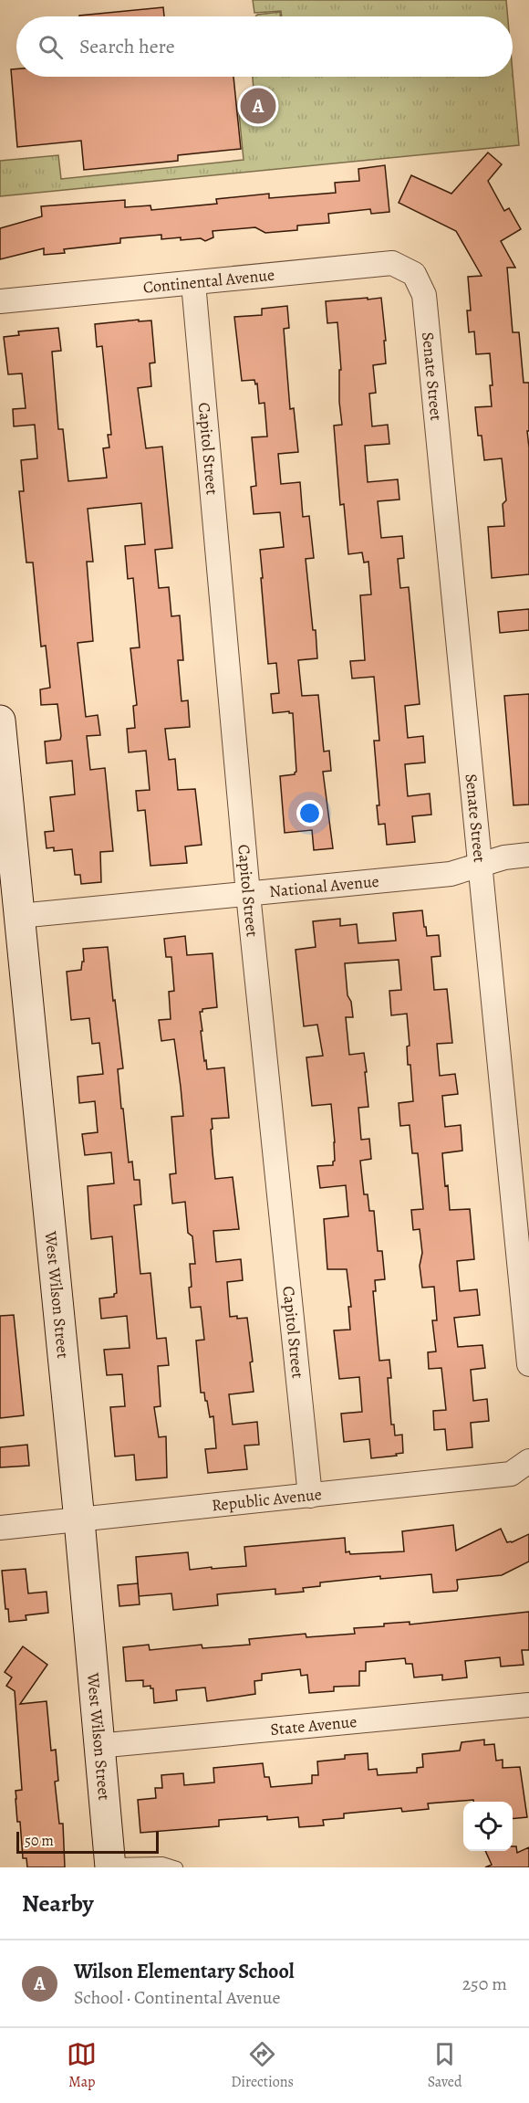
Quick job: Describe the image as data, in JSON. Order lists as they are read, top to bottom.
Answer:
{
  "streets": {
    "street": [
      "Continental Avenue",
      "Senate Street",
      "Capitol Street",
      "National Avenue",
      "West Wilson Street",
      "Republic Avenue",
      "State Avenue"
    ]
  },
  "crossings": [
    ["Continental Avenue", "Senate Street"],
    ["Continental Avenue", "Capitol Street"],
    ["Senate Street", "National Avenue"],
    ["Capitol Street", "National Avenue"],
    ["Capitol Street", "Republic Avenue"],
    ["National Avenue", "West Wilson Street"],
    ["West Wilson Street", "Republic Avenue"],
    ["West Wilson Street", "State Avenue"]
  ],
  "scale_bar": "50 m",
  "page": {
    "search": "Search here",
    "pins": "A",
    "scale": "50 m",
    "heading": "Nearby",
    "list": [
      {
        "mark": "A",
        "name": "Wilson Elementary School",
        "note": "School · Continental Avenue",
        "value": "250 m"
      }
    ],
    "nav": ["Map", "Directions", "Saved"]
  }
}
